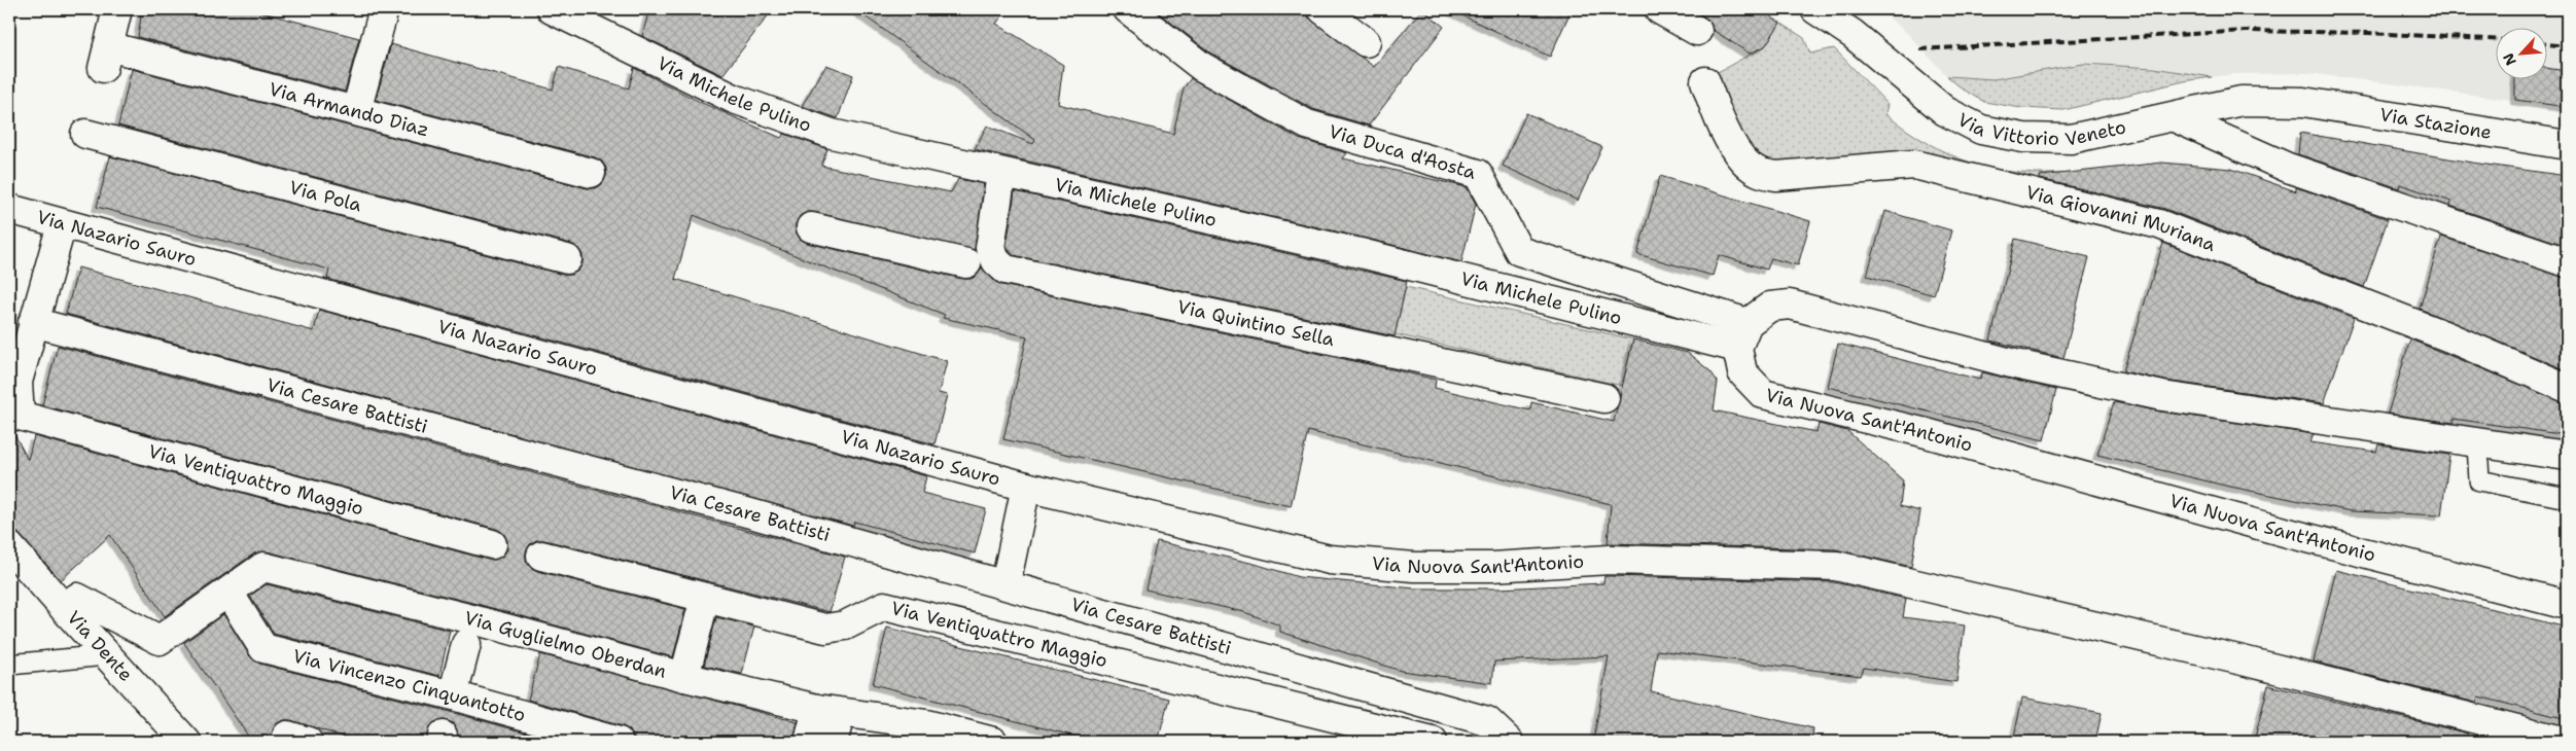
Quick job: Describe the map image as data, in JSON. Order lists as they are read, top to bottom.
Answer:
{
  "streets": {
    "street": [
      "Via Michele Pulino",
      "Via Armando Diaz",
      "Via Vittorio Veneto",
      "Via Stazione",
      "Via Duca d'Aosta",
      "Via Pola",
      "Via Giovanni Muriana",
      "Via Nazario Sauro",
      "Via Quintino Sella",
      "Via Cesare Battisti",
      "Via Nuova Sant'Antonio",
      "Via Ventiquattro Maggio",
      "Via Guglielmo Oberdan",
      "Via Dente",
      "Via Vincenzo Cinquantotto"
    ]
  },
  "crossings": [
    ["Via Michele Pulino", "Via Duca d'Aosta"],
    ["Via Michele Pulino", "Via Quintino Sella"],
    ["Via Michele Pulino", "Via Nuova Sant'Antonio"],
    ["Via Vittorio Veneto", "Via Stazione"],
    ["Via Duca d'Aosta", "Via Nuova Sant'Antonio"],
    ["Via Nazario Sauro", "Via Nuova Sant'Antonio"],
    ["Via Cesare Battisti", "Via Ventiquattro Maggio"],
    ["Via Guglielmo Oberdan", "Via Dente"],
    ["Via Guglielmo Oberdan", "Via Vincenzo Cinquantotto"]
  ],
  "north": "bottom left"
}
